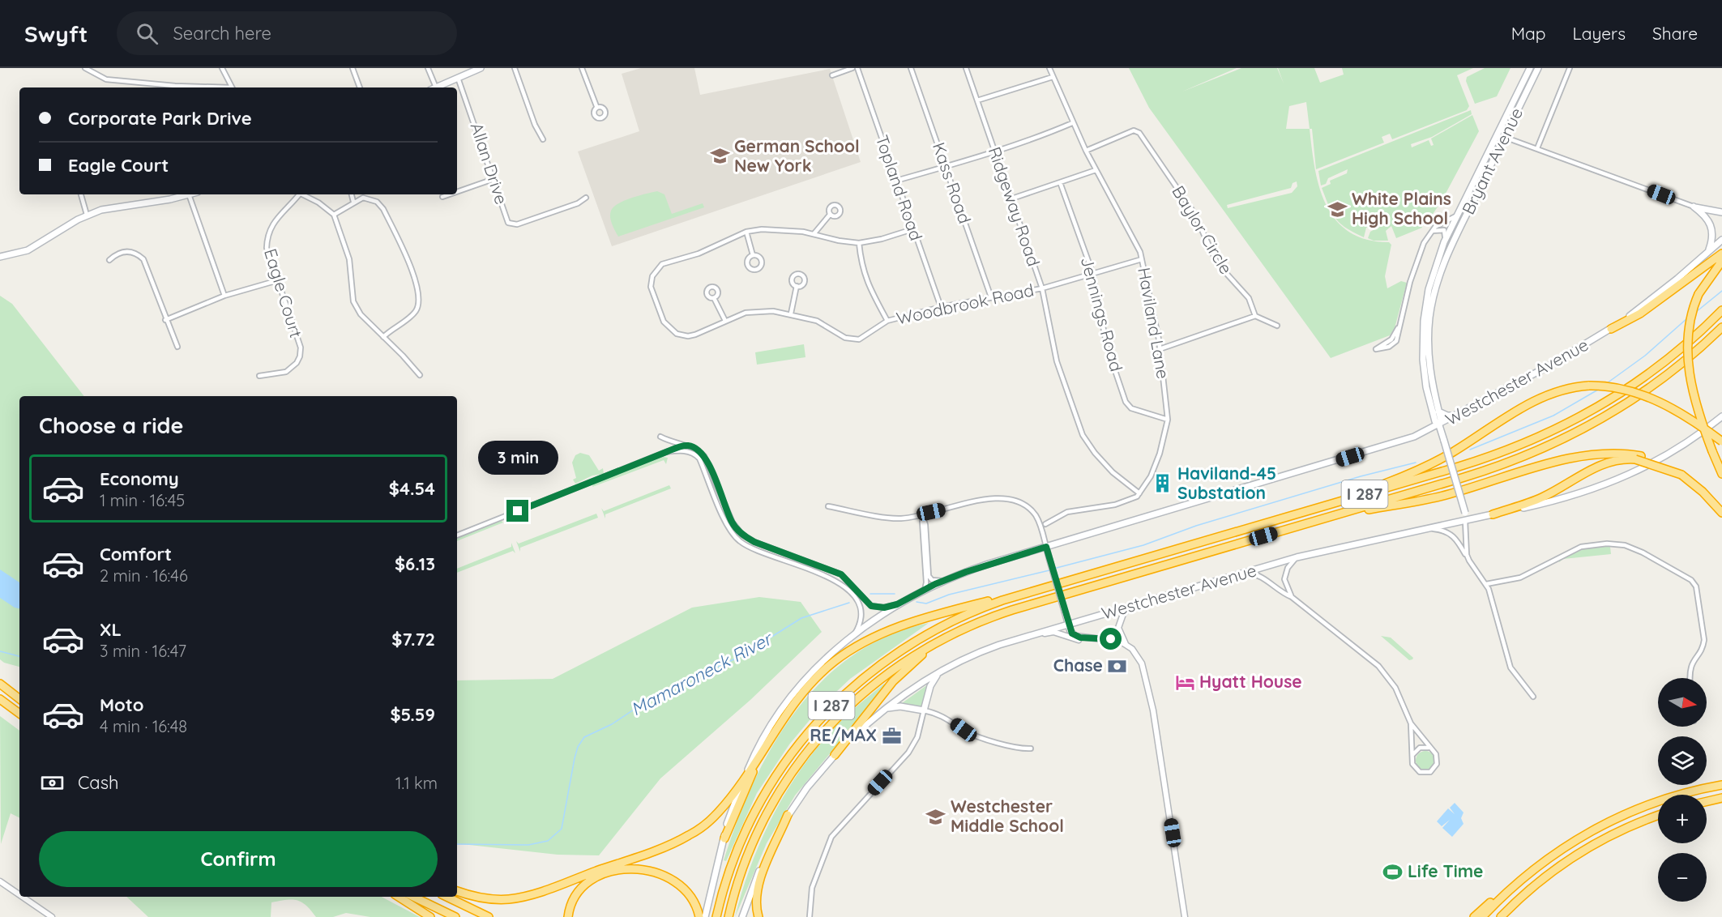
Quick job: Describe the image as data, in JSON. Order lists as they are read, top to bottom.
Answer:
{
  "streets": {
    "highway": ["I 287"],
    "main road": ["Bryant Avenue", "Westchester Avenue"],
    "street": [
      "Allan Drive",
      "Kass Road",
      "Topland Road",
      "Ridgeway Road",
      "Baylor Circle",
      "Eagle Court",
      "Woodbrook Road",
      "Jennings Road",
      "Haviland Lane"
    ]
  },
  "crossings": [
    ["Bryant Avenue", "Westchester Avenue"],
    ["Kass Road", "Woodbrook Road"],
    ["Topland Road", "Woodbrook Road"],
    ["Ridgeway Road", "Woodbrook Road"],
    ["Ridgeway Road", "Haviland Lane"],
    ["Baylor Circle", "Haviland Lane"],
    ["Woodbrook Road", "Jennings Road"],
    ["Woodbrook Road", "Haviland Lane"],
    ["Jennings Road", "Haviland Lane"]
  ],
  "water": ["Mamaroneck River"],
  "places": {
    "school or university": ["German School New York", "White Plains High School", "Westchester Middle School"],
    "building": ["Haviland-45 Substation"],
    "bank": ["Chase"],
    "hotel": ["Hyatt House"],
    "office": ["RE/MAX"],
    "sports": ["Life Time"]
  },
  "north": "right",
  "page": {
    "header": "Swyft",
    "search": "Search here",
    "nav": ["Map", "Layers", "Share"],
    "banner": ["Corporate Park Drive", "Eagle Court"],
    "heading": "Choose a ride",
    "bubble": "3 min",
    "list": [
      {
        "name": "Economy",
        "note": "1 min · 16:45",
        "value": "$4.54"
      },
      {
        "name": "Comfort",
        "note": "2 min · 16:46",
        "value": "$6.13"
      },
      {
        "name": "XL",
        "note": "3 min · 16:47",
        "value": "$7.72"
      },
      {
        "name": "Moto",
        "note": "4 min · 16:48",
        "value": "$5.59"
      }
    ],
    "map_buttons": ["+", "−"],
    "pay": ["Cash", "1.1 km"],
    "buttons": "Confirm"
  }
}
